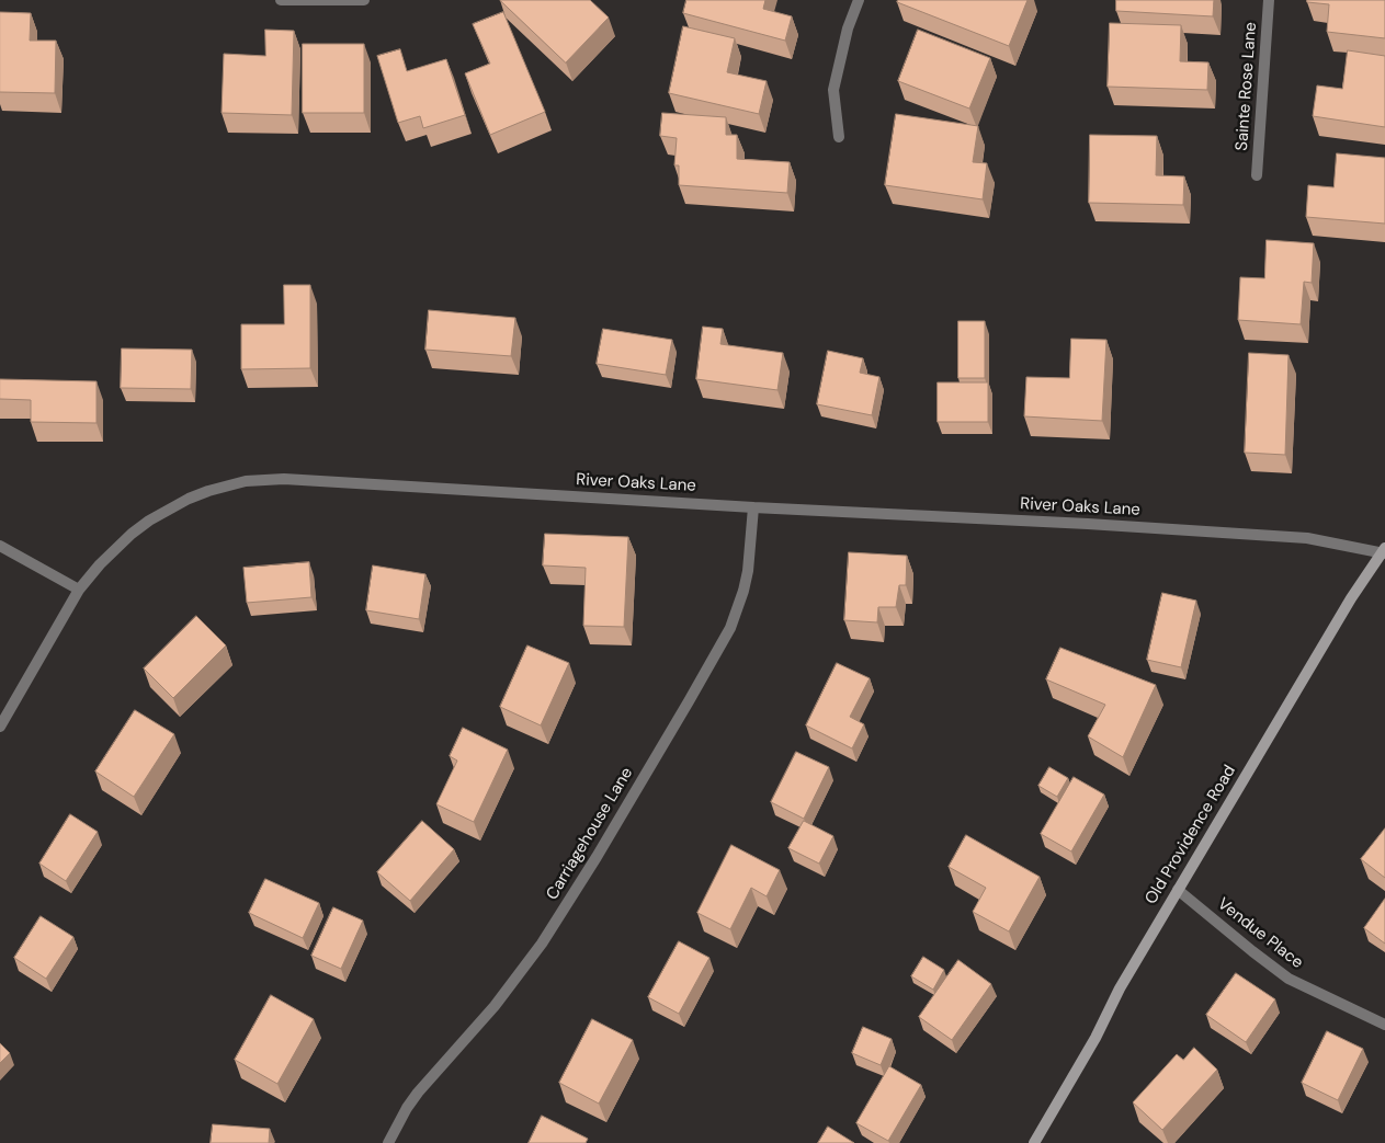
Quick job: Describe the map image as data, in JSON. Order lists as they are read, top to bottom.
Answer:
{
  "streets": {
    "street": [
      "Sainte Rose Lane",
      "River Oaks Lane",
      "Carriagehouse Lane",
      "Old Providence Road",
      "Vendue Place"
    ]
  },
  "crossings": [
    ["River Oaks Lane", "Carriagehouse Lane"],
    ["River Oaks Lane", "Old Providence Road"],
    ["Old Providence Road", "Vendue Place"]
  ]
}
